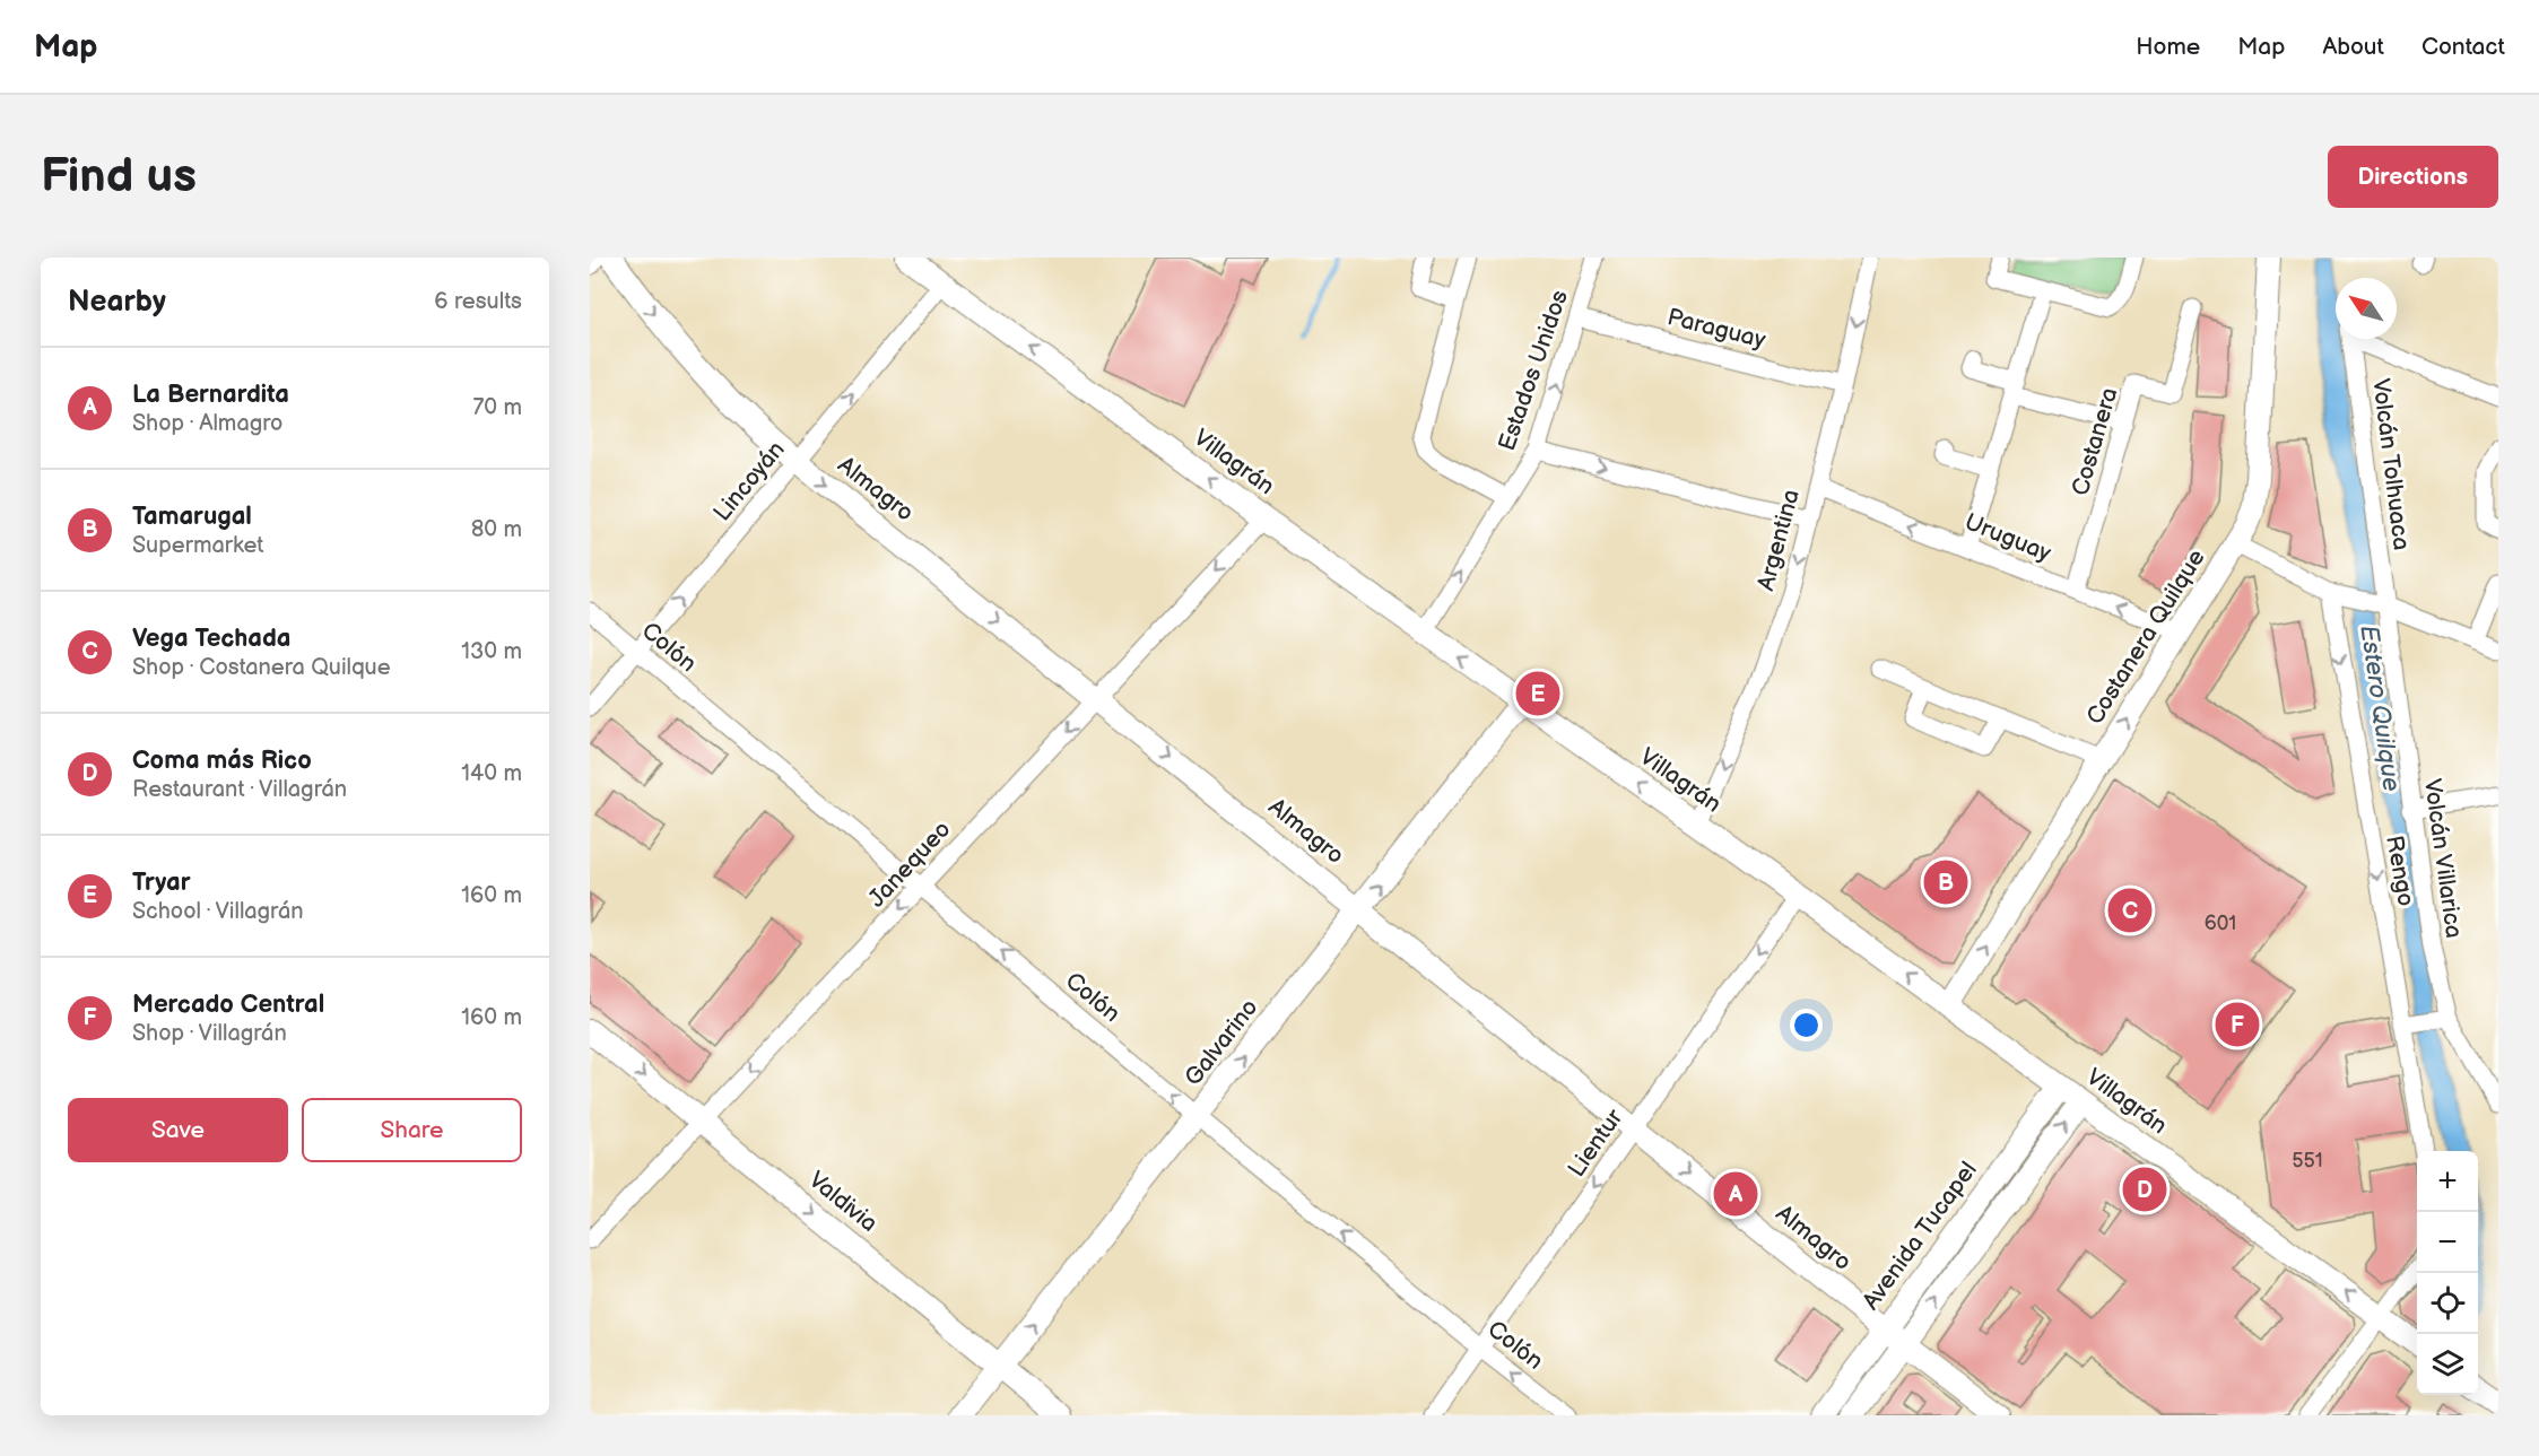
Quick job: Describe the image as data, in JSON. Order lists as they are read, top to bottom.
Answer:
{
  "streets": {
    "main road": [
      "Villagrán",
      "Almagro",
      "Costanera Quilque",
      "Galvarino",
      "Valdivia",
      "Avenida Tucapel"
    ],
    "street": [
      "Paraguay",
      "Estados Unidos",
      "Costanera",
      "Volcán Tolhuaca",
      "Lincoyán",
      "Uruguay",
      "Argentina",
      "Colón",
      "Volcán Villarica",
      "Janequeo",
      "Rengo",
      "Lientur"
    ]
  },
  "crossings": [
    ["Paraguay", "Estados Unidos"],
    ["Paraguay", "Argentina"],
    ["Estados Unidos", "Villagrán"],
    ["Costanera", "Uruguay"],
    ["Villagrán", "Lincoyán"],
    ["Villagrán", "Argentina"],
    ["Villagrán", "Costanera Quilque"],
    ["Villagrán", "Janequeo"],
    ["Villagrán", "Galvarino"],
    ["Villagrán", "Lientur"],
    ["Villagrán", "Avenida Tucapel"],
    ["Volcán Tolhuaca", "Volcán Villarica"],
    ["Lincoyán", "Almagro"],
    ["Lincoyán", "Colón"],
    ["Almagro", "Janequeo"],
    ["Almagro", "Galvarino"],
    ["Almagro", "Lientur"],
    ["Almagro", "Avenida Tucapel"],
    ["Uruguay", "Argentina"],
    ["Uruguay", "Costanera Quilque"],
    ["Colón", "Janequeo"],
    ["Colón", "Galvarino"],
    ["Colón", "Lientur"],
    ["Janequeo", "Valdivia"],
    ["Galvarino", "Valdivia"]
  ],
  "one_way": [
    "Estados Unidos",
    "Villagrán",
    "Lincoyán",
    "Almagro",
    "Argentina",
    "Costanera Quilque",
    "Colón",
    "Janequeo",
    "Rengo",
    "Galvarino",
    "Lientur",
    "Valdivia"
  ],
  "water": ["Estero Quilque"],
  "house_numbers": ["601", "551"],
  "north": "top left",
  "page": {
    "header": "Map",
    "nav": [
      "Home",
      "Map",
      "About",
      "Contact"
    ],
    "buttons": [
      "Directions",
      ["Save", "Share"]
    ],
    "title": "Find us",
    "heading": ["Nearby", "6 results"],
    "list": [
      {
        "mark": "A",
        "name": "La Bernardita",
        "note": "Shop · Almagro",
        "value": "70 m"
      },
      {
        "mark": "B",
        "name": "Tamarugal",
        "note": "Supermarket",
        "value": "80 m"
      },
      {
        "mark": "C",
        "name": "Vega Techada",
        "note": "Shop · Costanera Quilque",
        "value": "130 m"
      },
      {
        "mark": "D",
        "name": "Coma más Rico",
        "note": "Restaurant · Villagrán",
        "value": "140 m"
      },
      {
        "mark": "E",
        "name": "Tryar",
        "note": "School · Villagrán",
        "value": "160 m"
      },
      {
        "mark": "F",
        "name": "Mercado Central",
        "note": "Shop · Villagrán",
        "value": "160 m"
      }
    ],
    "pins": [
      "E",
      "B",
      "C",
      "F",
      "D",
      "A"
    ],
    "map_buttons": ["+", "−"]
  }
}
